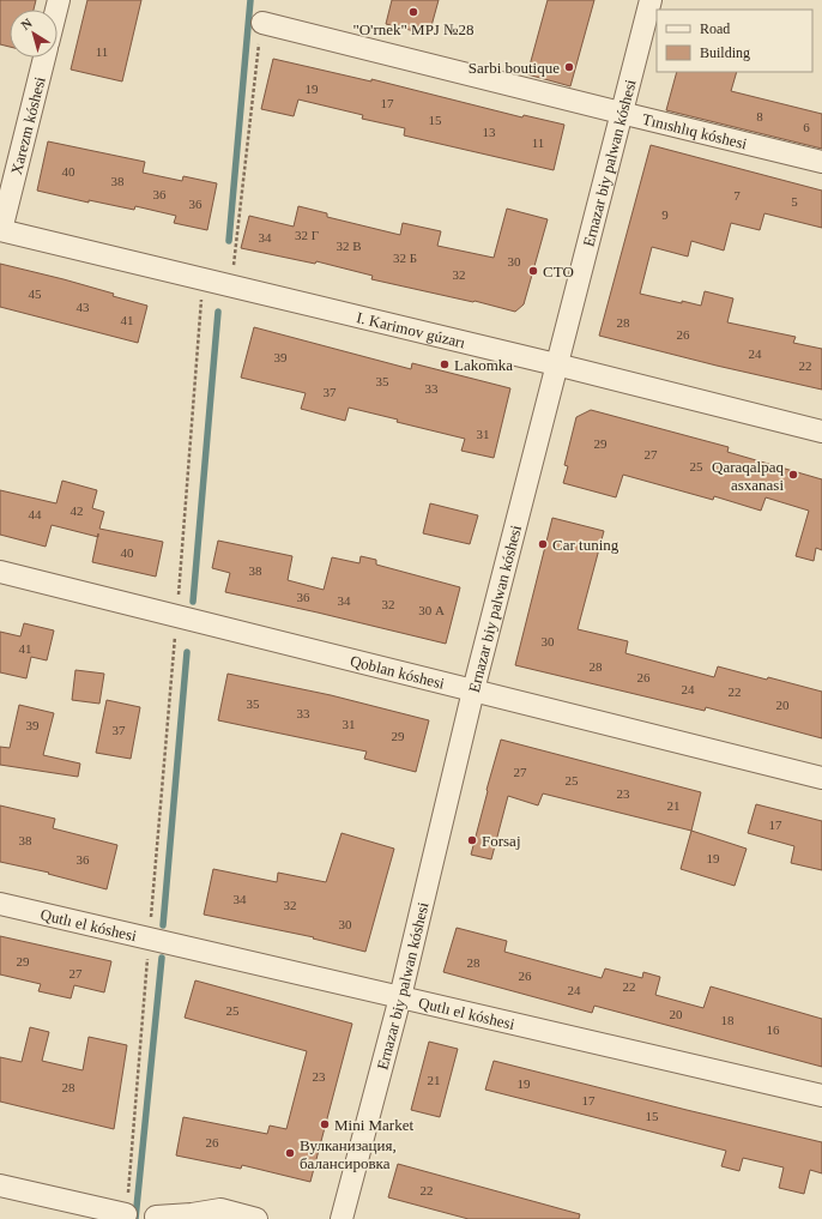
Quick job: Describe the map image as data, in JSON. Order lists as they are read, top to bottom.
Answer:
{
  "streets": {
    "street": [
      "Xarezm kóshesi",
      "Tınıshlıq kóshesi",
      "Ernazar biy palwan kóshesi",
      "I. Karimov gúzarı",
      "Qoblan kóshesi",
      "Qutlı el kóshesi"
    ]
  },
  "crossings": [
    ["Xarezm kóshesi", "I. Karimov gúzarı"],
    ["Tınıshlıq kóshesi", "Ernazar biy palwan kóshesi"],
    ["Ernazar biy palwan kóshesi", "I. Karimov gúzarı"],
    ["Ernazar biy palwan kóshesi", "Qoblan kóshesi"],
    ["Ernazar biy palwan kóshesi", "Qutlı el kóshesi"]
  ],
  "places": [
    "\"O'rnek\" MPJ №28",
    "Sarbi boutique",
    "СТО",
    "Lakomka",
    "Qaraqalpaq asxanasi",
    "Car tuning",
    "Forsaj",
    "Mini Market",
    "Вулканизация, балансировка"
  ],
  "house_numbers": [
    "11",
    "19",
    "17",
    "8",
    "15",
    "6",
    "13",
    "11",
    "40",
    "38",
    "36",
    "7",
    "5",
    "36",
    "9",
    "32 Г",
    "34",
    "32 В",
    "32 Б",
    "30",
    "32",
    "45",
    "43",
    "41",
    "28",
    "26",
    "24",
    "39",
    "22",
    "35",
    "33",
    "37",
    "31",
    "29",
    "27",
    "25",
    "42",
    "44",
    "40",
    "38",
    "36",
    "34",
    "32",
    "30 А",
    "30",
    "41",
    "28",
    "26",
    "24",
    "22",
    "35",
    "20",
    "33",
    "31",
    "39",
    "37",
    "29",
    "27",
    "25",
    "23",
    "21",
    "17",
    "38",
    "19",
    "36",
    "34",
    "32",
    "30",
    "29",
    "28",
    "27",
    "26",
    "22",
    "24",
    "25",
    "20",
    "18",
    "16",
    "23",
    "21",
    "19",
    "28",
    "17",
    "15",
    "26",
    "22"
  ],
  "legend": ["Road", "Building"],
  "north": "top left"
}
